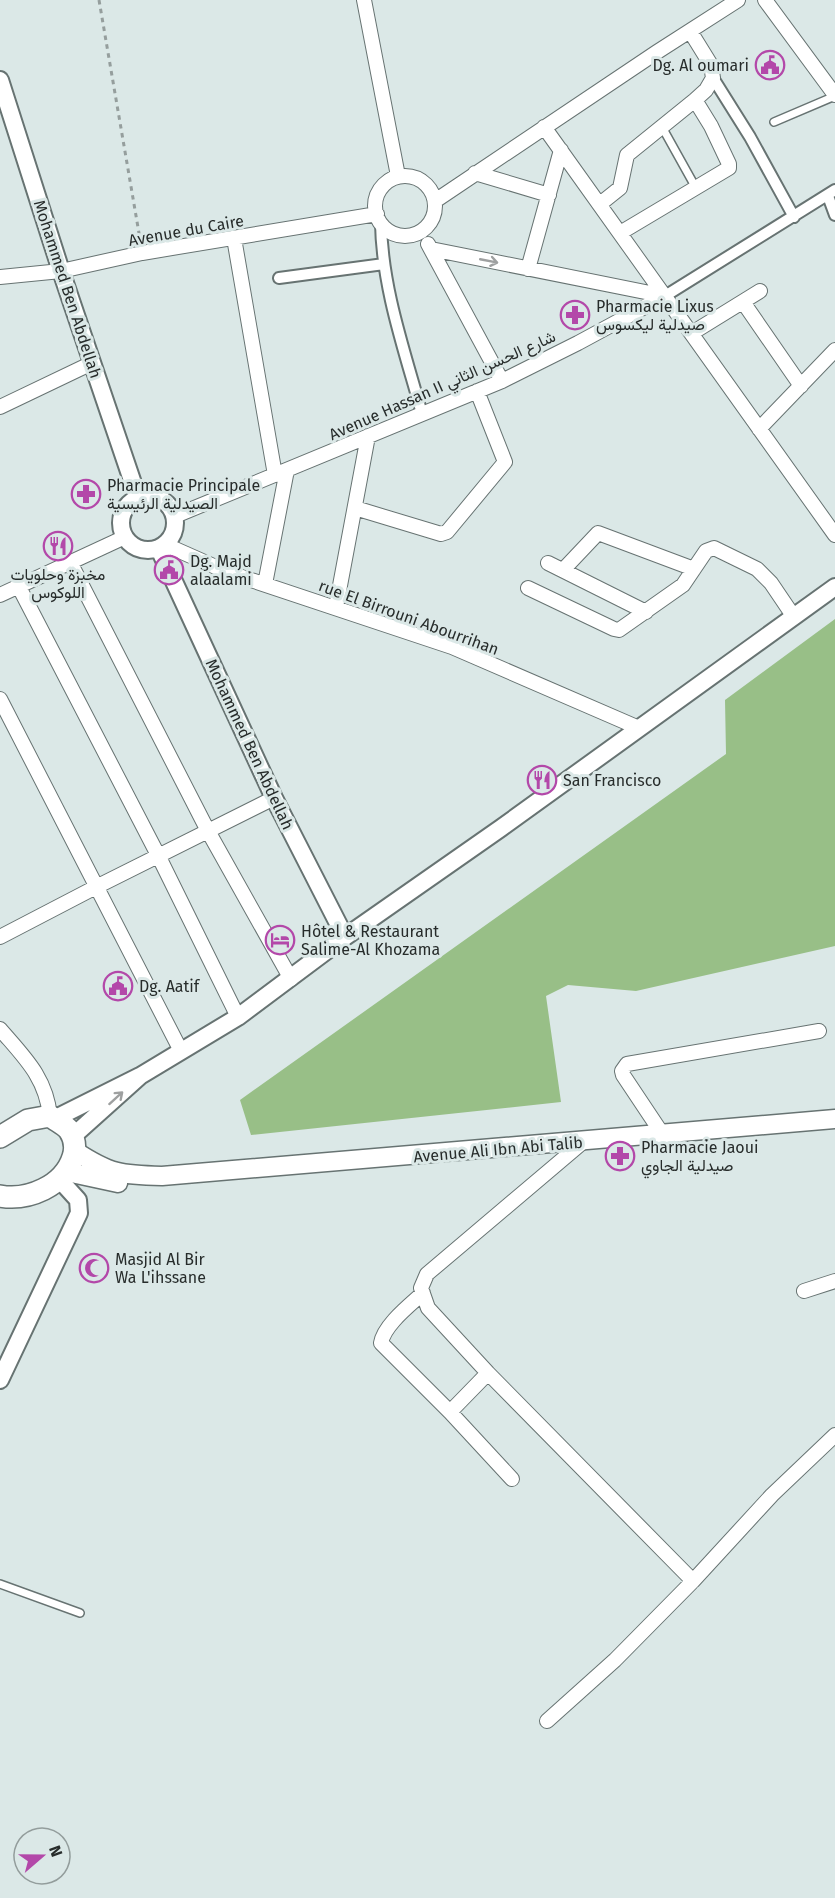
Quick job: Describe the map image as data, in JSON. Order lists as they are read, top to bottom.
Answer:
{
  "streets": {
    "main road": ["Avenue Ali Ibn Abi Talib"],
    "street": [
      "Avenue du Caire",
      "Mohammed Ben Abdellah",
      "Avenue Hassan II شارع الحسن الثاني",
      "rue El Birrouni Abourrihan"
    ]
  },
  "crossings": [
    ["Avenue du Caire", "Mohammed Ben Abdellah"],
    ["Mohammed Ben Abdellah", "Avenue Hassan II شارع الحسن الثاني"],
    ["Mohammed Ben Abdellah", "rue El Birrouni Abourrihan"],
    ["Avenue Hassan II شارع الحسن الثاني", "rue El Birrouni Abourrihan"]
  ],
  "places": {
    "public building": ["Dg. Al oumari", "Dg. Majd alaalami", "Dg. Aatif"],
    "pharmacy": ["Pharmacie Lixus صيدلية ليكسوس", "Pharmacie Principale الصيدلية الرئيسية", "Pharmacie Jaoui صيدلية الجاوي"],
    "restaurant": ["مخبزة وحلويات اللوكوس", "San Francisco"],
    "hotel": ["Hôtel & Restaurant Salime-Al Khozama"],
    "mosque": ["Masjid Al Bir Wa L'ihssane"]
  },
  "north": "right"
}
